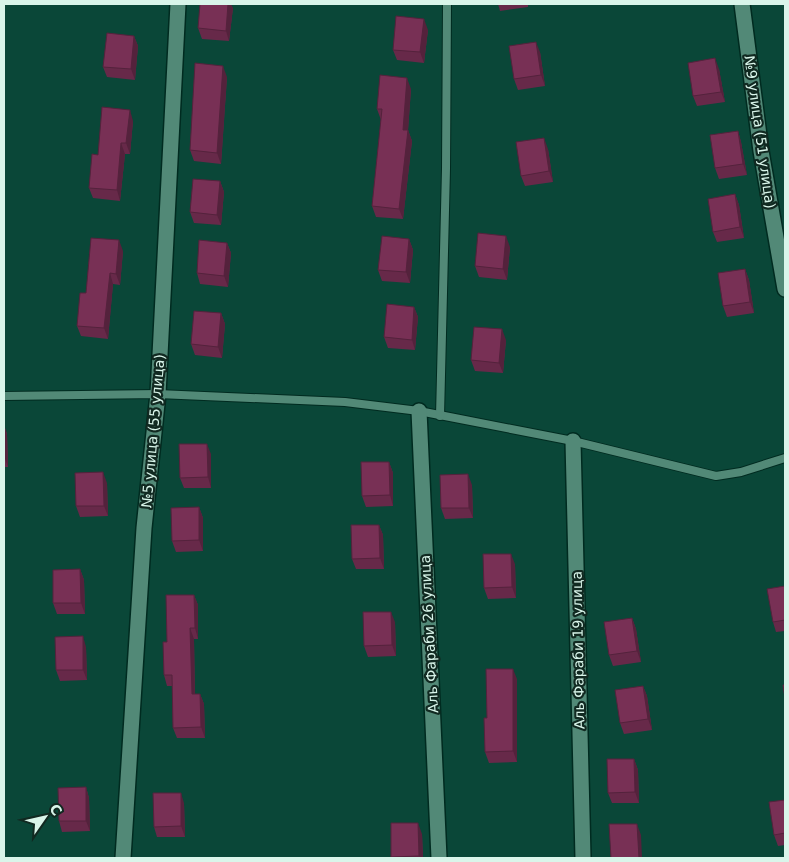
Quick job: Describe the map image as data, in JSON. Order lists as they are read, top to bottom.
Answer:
{
  "streets": {
    "street": [
      "№9 улица (51 улица)",
      "№5 улица (55 улица)",
      "Аль Фараби 26 улица",
      "Аль Фараби 19 улица"
    ]
  },
  "north": "top right"
}
